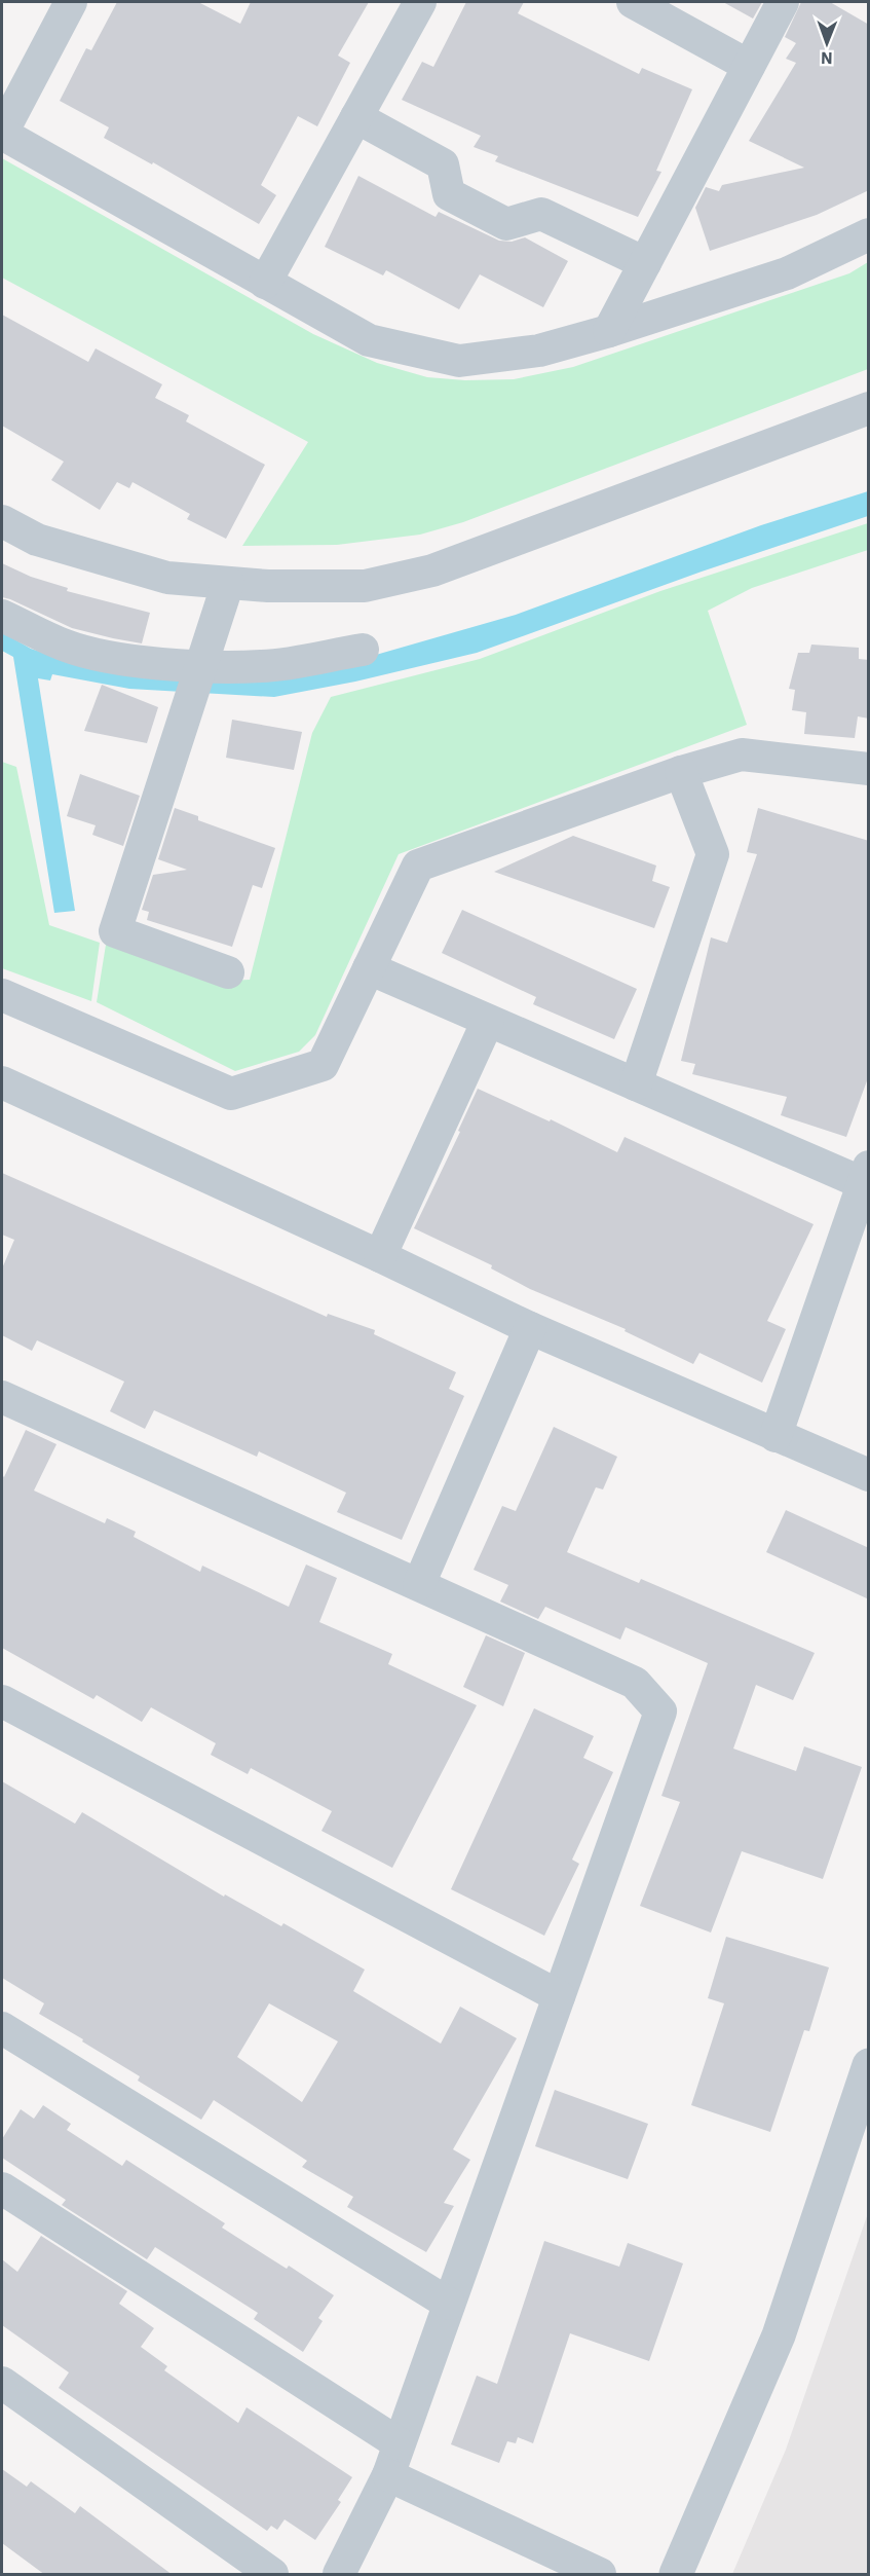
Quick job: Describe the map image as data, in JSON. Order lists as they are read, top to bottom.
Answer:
{
  "north": "bottom"
}
